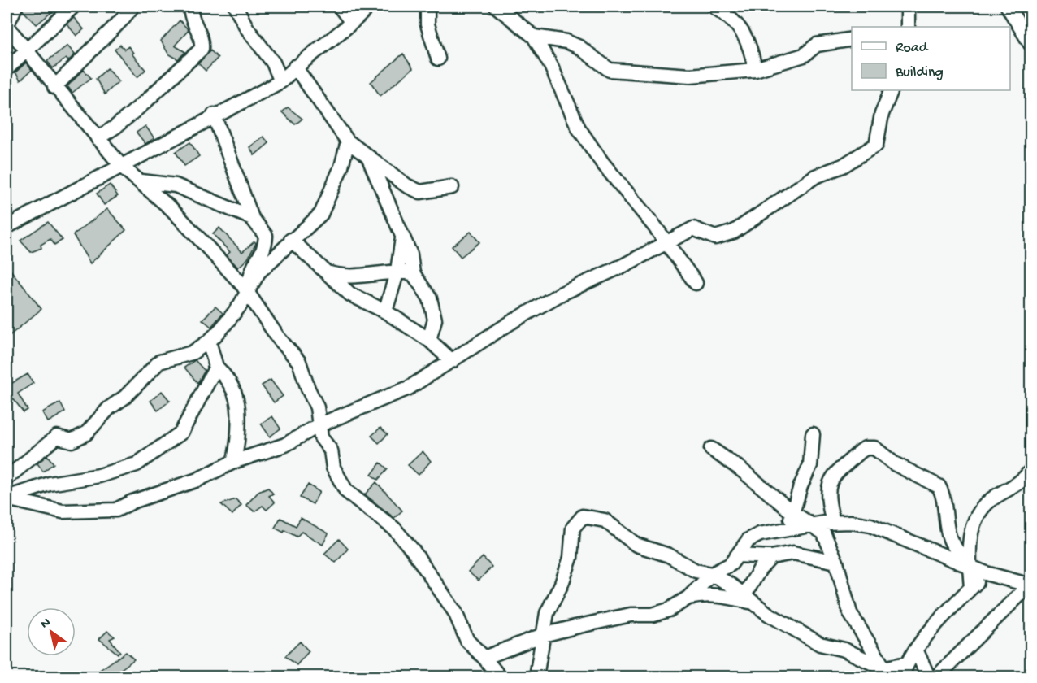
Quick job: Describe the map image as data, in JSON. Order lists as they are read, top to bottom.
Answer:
{
  "legend": ["Road", "Building"],
  "north": "top left"
}
